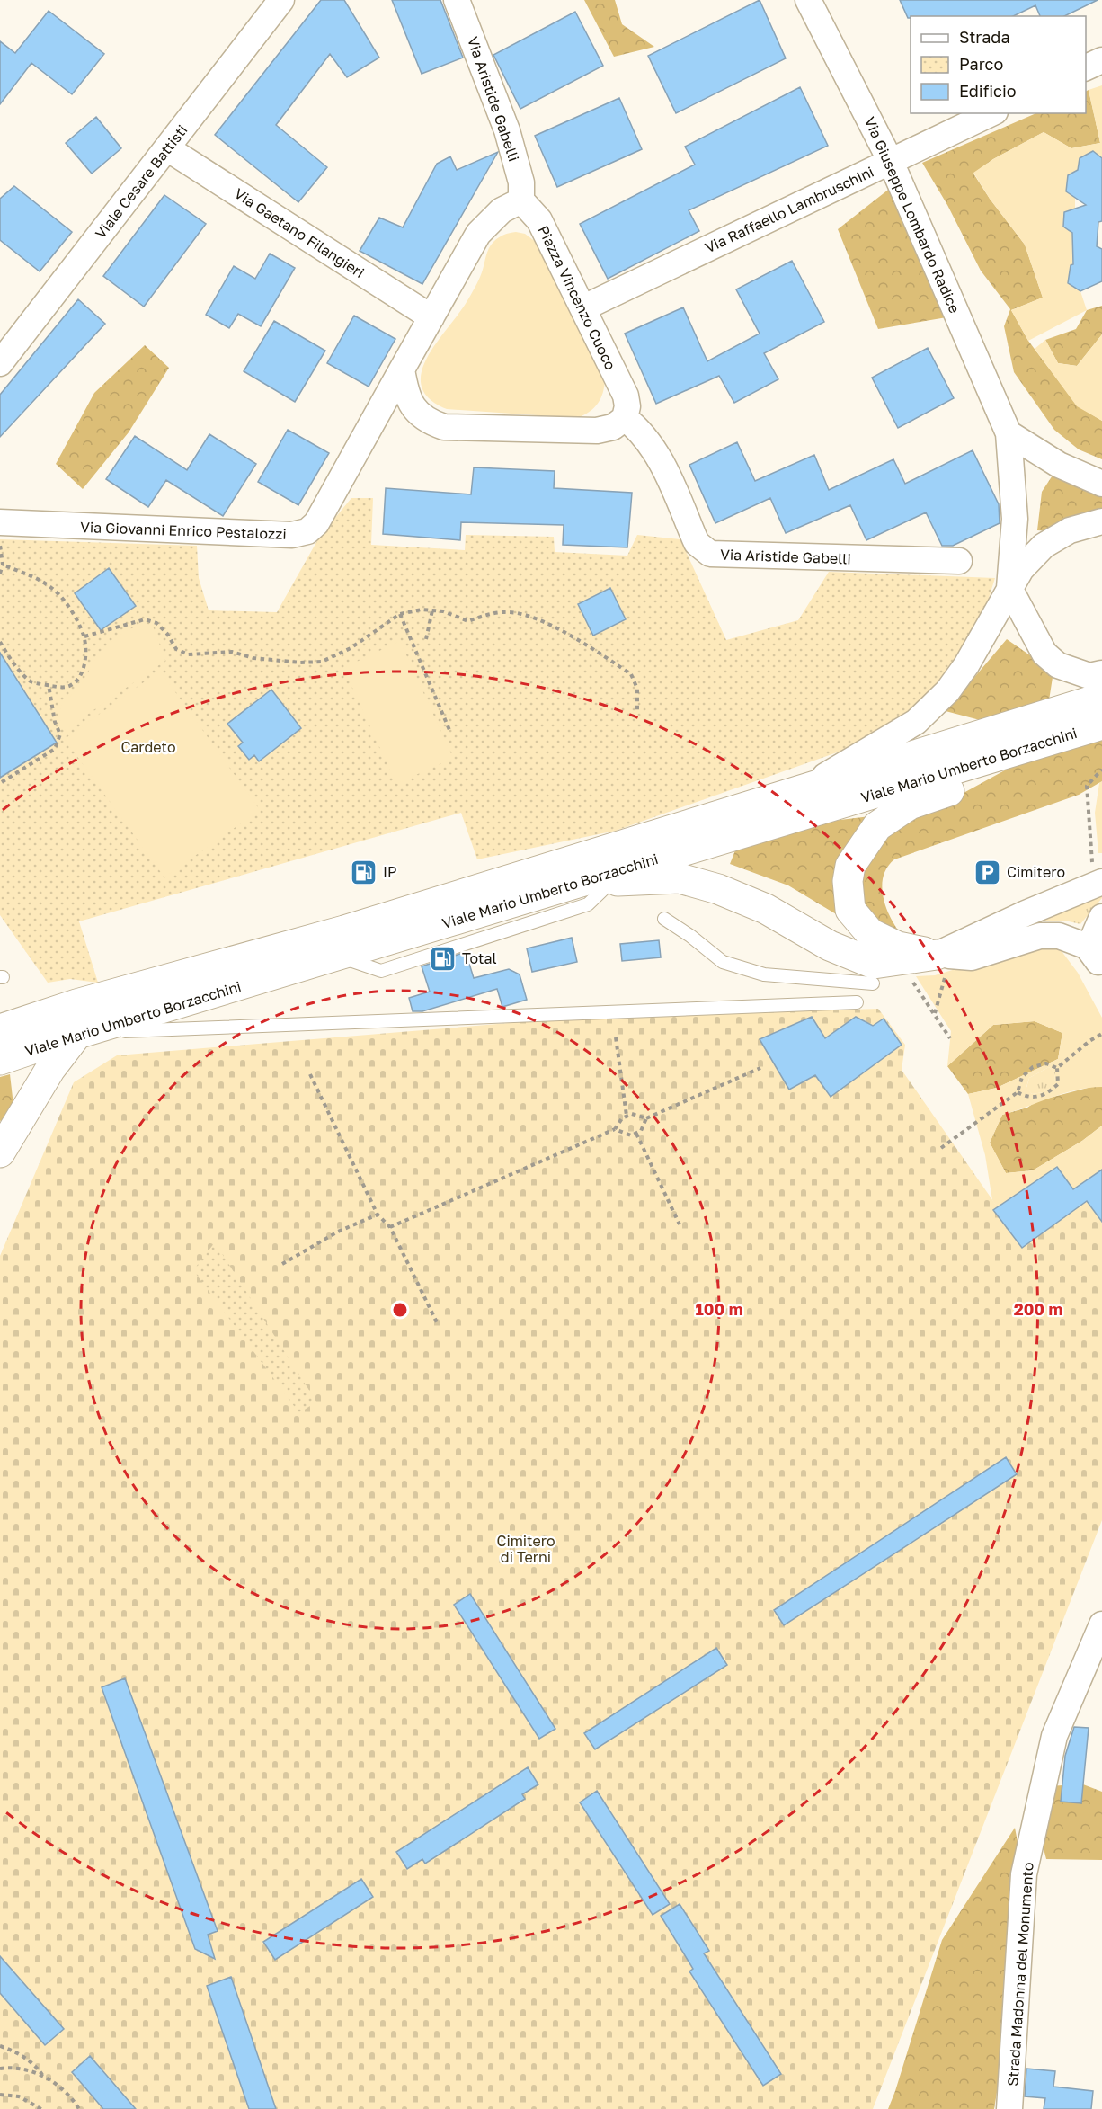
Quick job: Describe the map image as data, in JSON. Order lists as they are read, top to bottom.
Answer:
{
  "streets": {
    "main road": ["Viale Mario Umberto Borzacchini"],
    "street": [
      "Via Aristide Gabelli",
      "Viale Cesare Battisti",
      "Via Raffaello Lambruschini",
      "Via Giuseppe Lombardo Radice",
      "Via Gaetano Filangieri",
      "Piazza Vincenzo Cuoco",
      "Via Giovanni Enrico Pestalozzi",
      "Strada Madonna del Monumento"
    ]
  },
  "crossings": [
    ["Via Aristide Gabelli", "Piazza Vincenzo Cuoco"],
    ["Viale Cesare Battisti", "Via Gaetano Filangieri"],
    ["Via Raffaello Lambruschini", "Via Giuseppe Lombardo Radice"],
    ["Via Raffaello Lambruschini", "Piazza Vincenzo Cuoco"],
    ["Via Giuseppe Lombardo Radice", "Viale Mario Umberto Borzacchini"]
  ],
  "parks": ["Cardeto", "Cimitero di Terni"],
  "places": {
    "fuel station": ["IP", "Total"],
    "parking": ["Cimitero"]
  },
  "legend": ["Strada", "Parco", "Edificio"],
  "rings": ["100 m", "200 m"]
}
